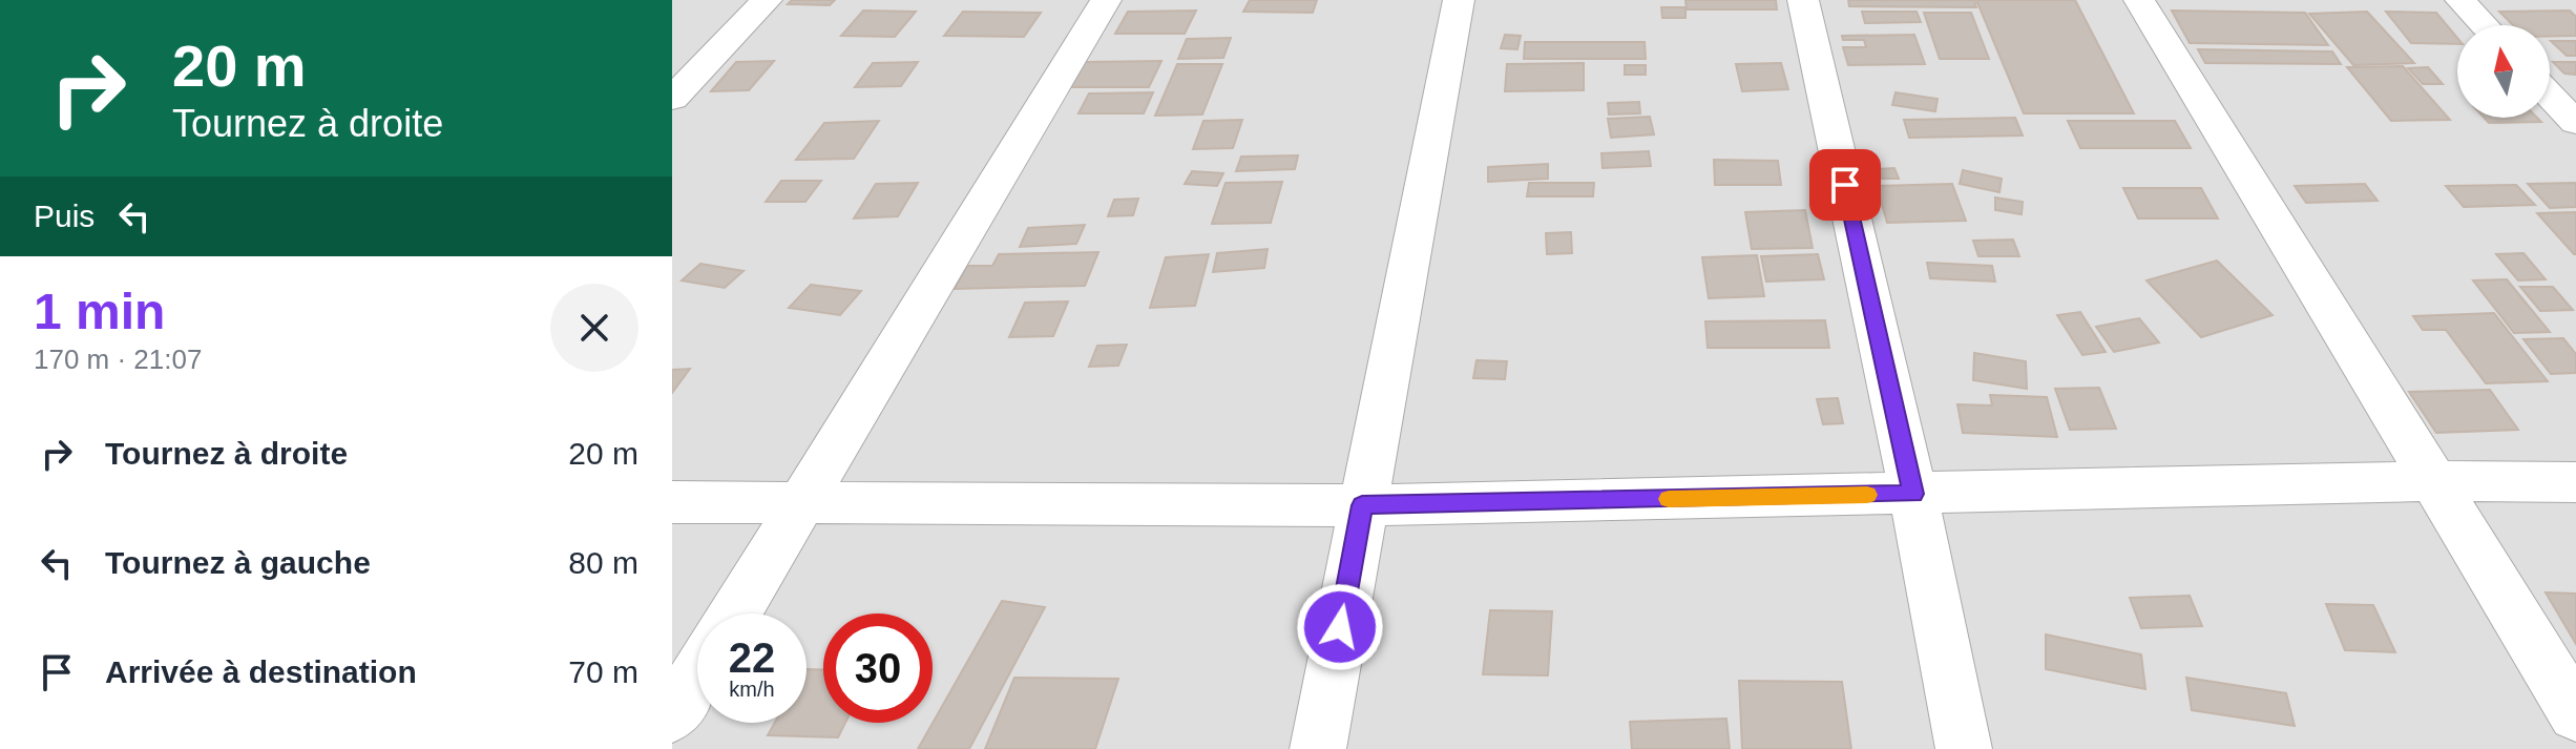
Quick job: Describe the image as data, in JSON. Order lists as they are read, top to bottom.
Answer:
{
  "north": "top",
  "page": {
    "turn": ["20 m", "Tournez à droite"],
    "then": "Puis",
    "heading": ["1 min", "170 m · 21:07"],
    "list": [
      {
        "name": "Tournez à droite",
        "value": "20 m"
      },
      {
        "name": "Tournez à gauche",
        "value": "80 m"
      },
      {
        "name": "Arrivée à destination",
        "value": "70 m"
      }
    ],
    "speed": "22 km/h",
    "limit": "30"
  }
}
